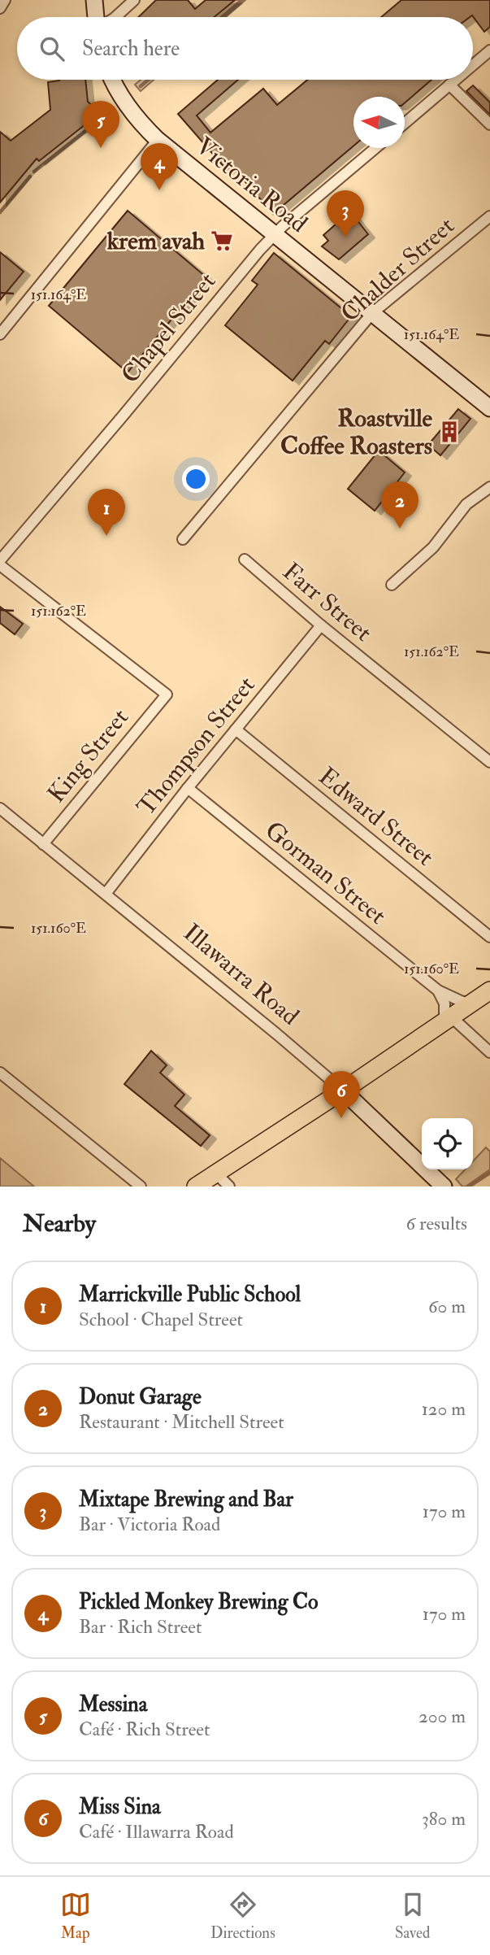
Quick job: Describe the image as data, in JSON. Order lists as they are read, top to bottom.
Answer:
{
  "streets": {
    "main road": ["Victoria Road", "Illawarra Road"],
    "street": [
      "Chalder Street",
      "Chapel Street",
      "Farr Street",
      "Thompson Street",
      "King Street",
      "Edward Street",
      "Gorman Street"
    ]
  },
  "crossings": [
    ["Victoria Road", "Chalder Street"],
    ["Victoria Road", "Chapel Street"],
    ["Farr Street", "Thompson Street"],
    ["Thompson Street", "Edward Street"],
    ["Thompson Street", "Gorman Street"],
    ["Thompson Street", "Illawarra Road"],
    ["King Street", "Illawarra Road"]
  ],
  "places": {
    "supermarket": ["krem avah"],
    "building": ["Roastville Coffee Roasters"]
  },
  "north": "left",
  "page": {
    "search": "Search here",
    "pins": [
      "5",
      "4",
      "3",
      "2",
      "1",
      "6"
    ],
    "heading": ["Nearby", "6 results"],
    "list": [
      {
        "mark": "1",
        "name": "Marrickville Public School",
        "note": "School · Chapel Street",
        "value": "60 m"
      },
      {
        "mark": "2",
        "name": "Donut Garage",
        "note": "Restaurant · Mitchell Street",
        "value": "120 m"
      },
      {
        "mark": "3",
        "name": "Mixtape Brewing and Bar",
        "note": "Bar · Victoria Road",
        "value": "170 m"
      },
      {
        "mark": "4",
        "name": "Pickled Monkey Brewing Co",
        "note": "Bar · Rich Street",
        "value": "170 m"
      },
      {
        "mark": "5",
        "name": "Messina",
        "note": "Café · Rich Street",
        "value": "200 m"
      },
      {
        "mark": "6",
        "name": "Miss Sina",
        "note": "Café · Illawarra Road",
        "value": "380 m"
      }
    ],
    "nav": ["Map", "Directions", "Saved"]
  },
  "coordinates": ["151.164°E", "151.162°E", "151.160°E"]
}
